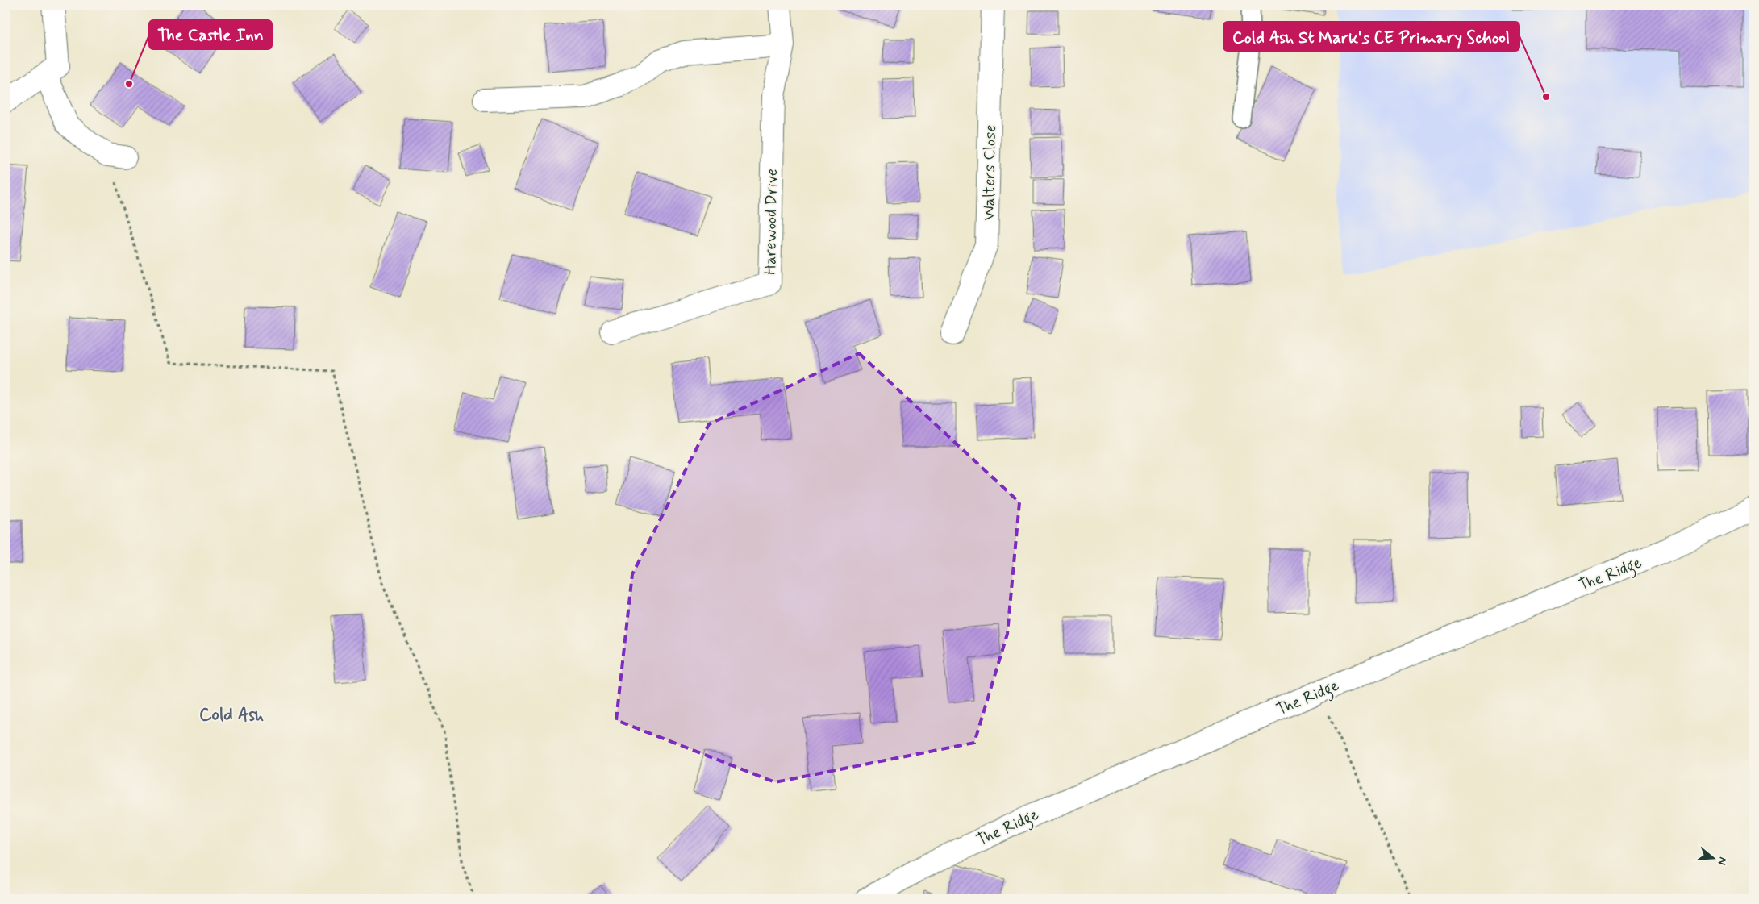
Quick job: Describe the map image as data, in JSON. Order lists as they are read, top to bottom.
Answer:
{
  "streets": {
    "street": ["Walters Close", "Harewood Drive", "The Ridge"]
  },
  "districts": ["Cold Ash"],
  "places": ["The Castle Inn", "Cold Ash St Mark's CE Primary School"],
  "north": "right"
}
